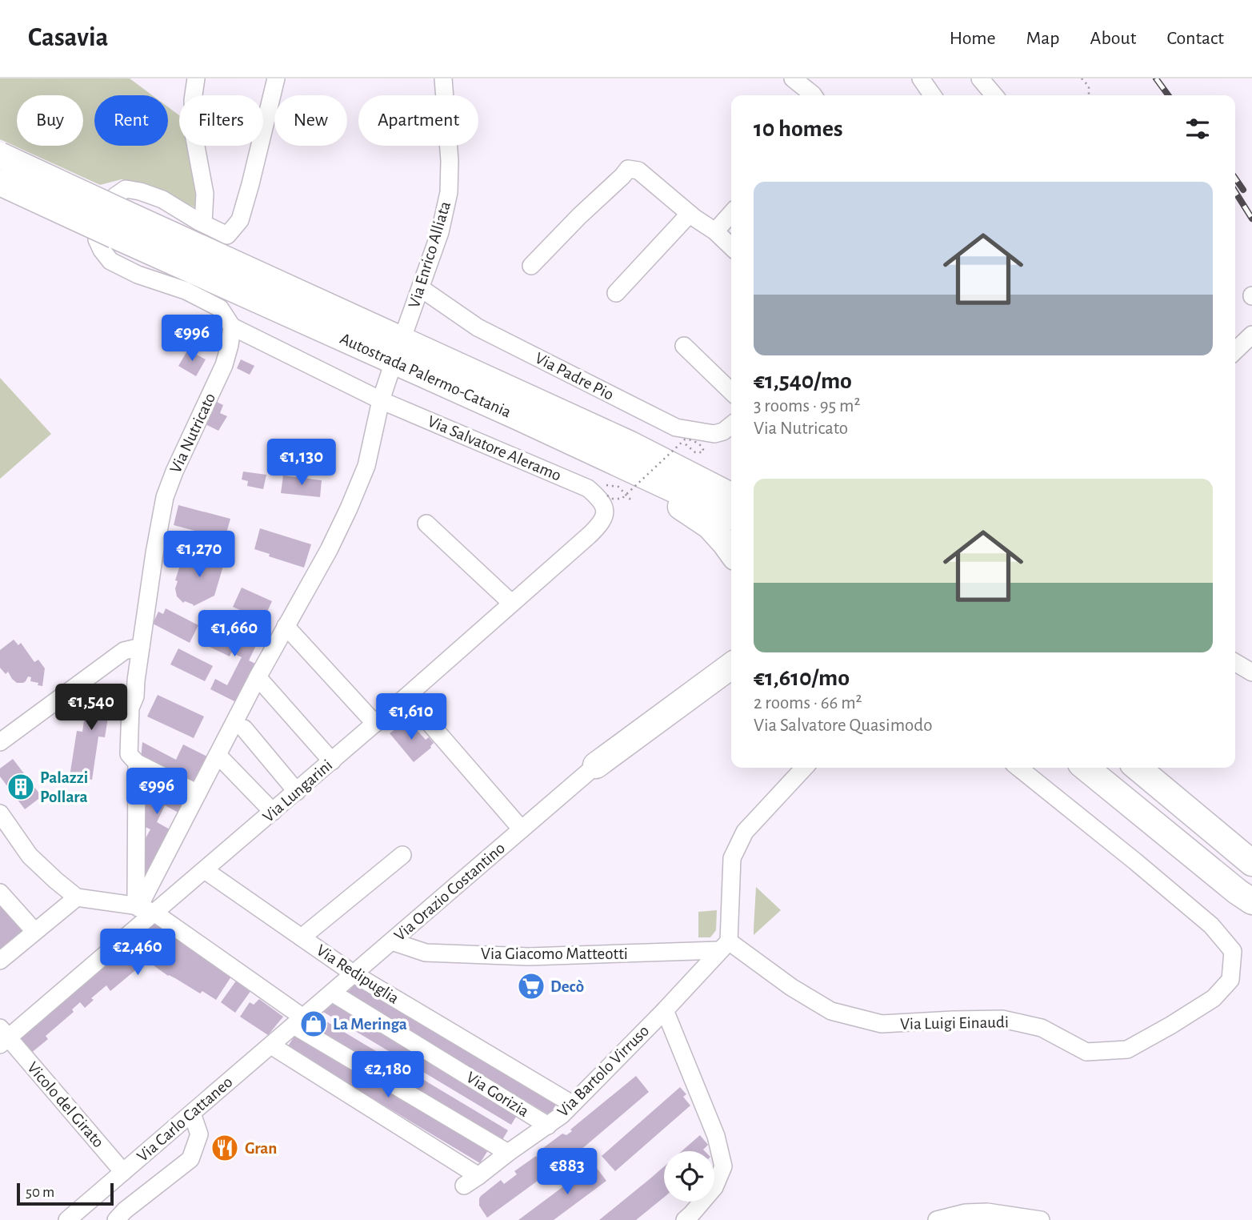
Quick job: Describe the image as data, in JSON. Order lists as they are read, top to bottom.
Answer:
{
  "streets": {
    "highway": ["Autostrada Palermo-Catania"],
    "street": [
      "Via Enrico Alliata",
      "Via Padre Pio",
      "Via Nutricato",
      "Via Salvatore Aleramo",
      "Via Lungarini",
      "Via Orazio Costantino",
      "Via Giacomo Matteotti",
      "Via Redipuglia",
      "Via Luigi Einaudi",
      "Via Bartolo Virruso",
      "Via Gorizia",
      "Vicolo del Girato",
      "Via Carlo Cattaneo"
    ]
  },
  "crossings": [
    ["Via Enrico Alliata", "Via Padre Pio"],
    ["Via Nutricato", "Via Salvatore Aleramo"],
    ["Via Nutricato", "Via Lungarini"],
    ["Via Salvatore Aleramo", "Via Lungarini"],
    ["Via Lungarini", "Via Redipuglia"],
    ["Via Orazio Costantino", "Via Giacomo Matteotti"],
    ["Via Orazio Costantino", "Via Redipuglia"],
    ["Via Orazio Costantino", "Via Gorizia"],
    ["Via Orazio Costantino", "Via Carlo Cattaneo"],
    ["Via Giacomo Matteotti", "Via Luigi Einaudi"],
    ["Via Giacomo Matteotti", "Via Bartolo Virruso"],
    ["Via Redipuglia", "Via Bartolo Virruso"],
    ["Via Luigi Einaudi", "Via Bartolo Virruso"],
    ["Via Bartolo Virruso", "Via Gorizia"],
    ["Vicolo del Girato", "Via Carlo Cattaneo"]
  ],
  "places": {
    "building": ["Palazzi Pollara"],
    "supermarket": ["Decò"],
    "shop": ["La Meringa"],
    "restaurant": ["Gran"]
  },
  "scale_bar": "50 m",
  "page": {
    "header": "Casavia",
    "nav": [
      "Home",
      "Map",
      "About",
      "Contact"
    ],
    "chip": [
      "Buy",
      "Rent",
      "Filters",
      "New",
      "Apartment"
    ],
    "heading": "10 homes",
    "list": [
      {
        "name": "€1,540/mo",
        "note": "3 rooms · 95 m² · Via Nutricato"
      },
      {
        "name": "€1,610/mo",
        "note": "2 rooms · 66 m² · Via Salvatore Quasimodo"
      }
    ],
    "price": [
      "€996",
      "€1,130",
      "€1,270",
      "€1,660",
      "€1,540",
      "€1,610",
      "€996",
      "€2,460",
      "€2,180",
      "€883"
    ],
    "scale": "50 m"
  }
}
